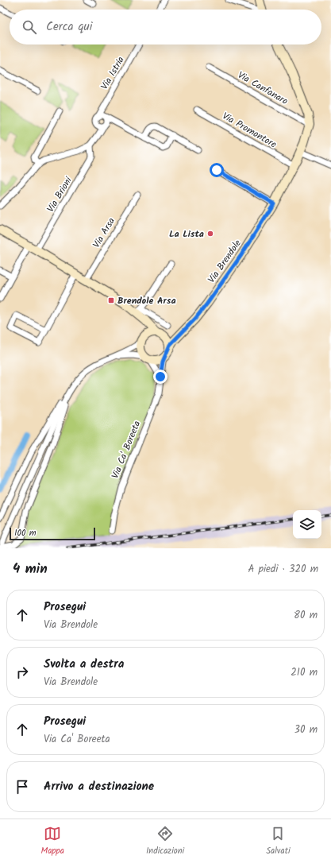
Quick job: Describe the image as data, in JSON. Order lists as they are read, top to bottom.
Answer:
{
  "streets": {
    "street": [
      "Via Istria",
      "Via Canfanaro",
      "Via Promontore",
      "Via Brioni",
      "Via Arsa",
      "Via Brendole",
      "Via Ca' Boreeta"
    ]
  },
  "crossings": [
    ["Via Canfanaro", "Via Brendole"],
    ["Via Promontore", "Via Brendole"],
    ["Via Brendole", "Via Ca' Boreeta"]
  ],
  "places": {
    "other": ["La Lista"],
    "transit": ["Brendole Arsa"]
  },
  "scale_bar": "100 m",
  "page": {
    "search": "Cerca qui",
    "scale": "100 m",
    "heading": ["4 min", "A piedi · 320 m"],
    "list": [
      ["Prosegui", "Via Brendole", "80 m"],
      ["Svolta a destra", "Via Brendole", "210 m"],
      ["Prosegui", "Via Ca' Boreeta", "30 m"],
      "Arrivo a destinazione"
    ],
    "nav": ["Mappa", "Indicazioni", "Salvati"]
  }
}
